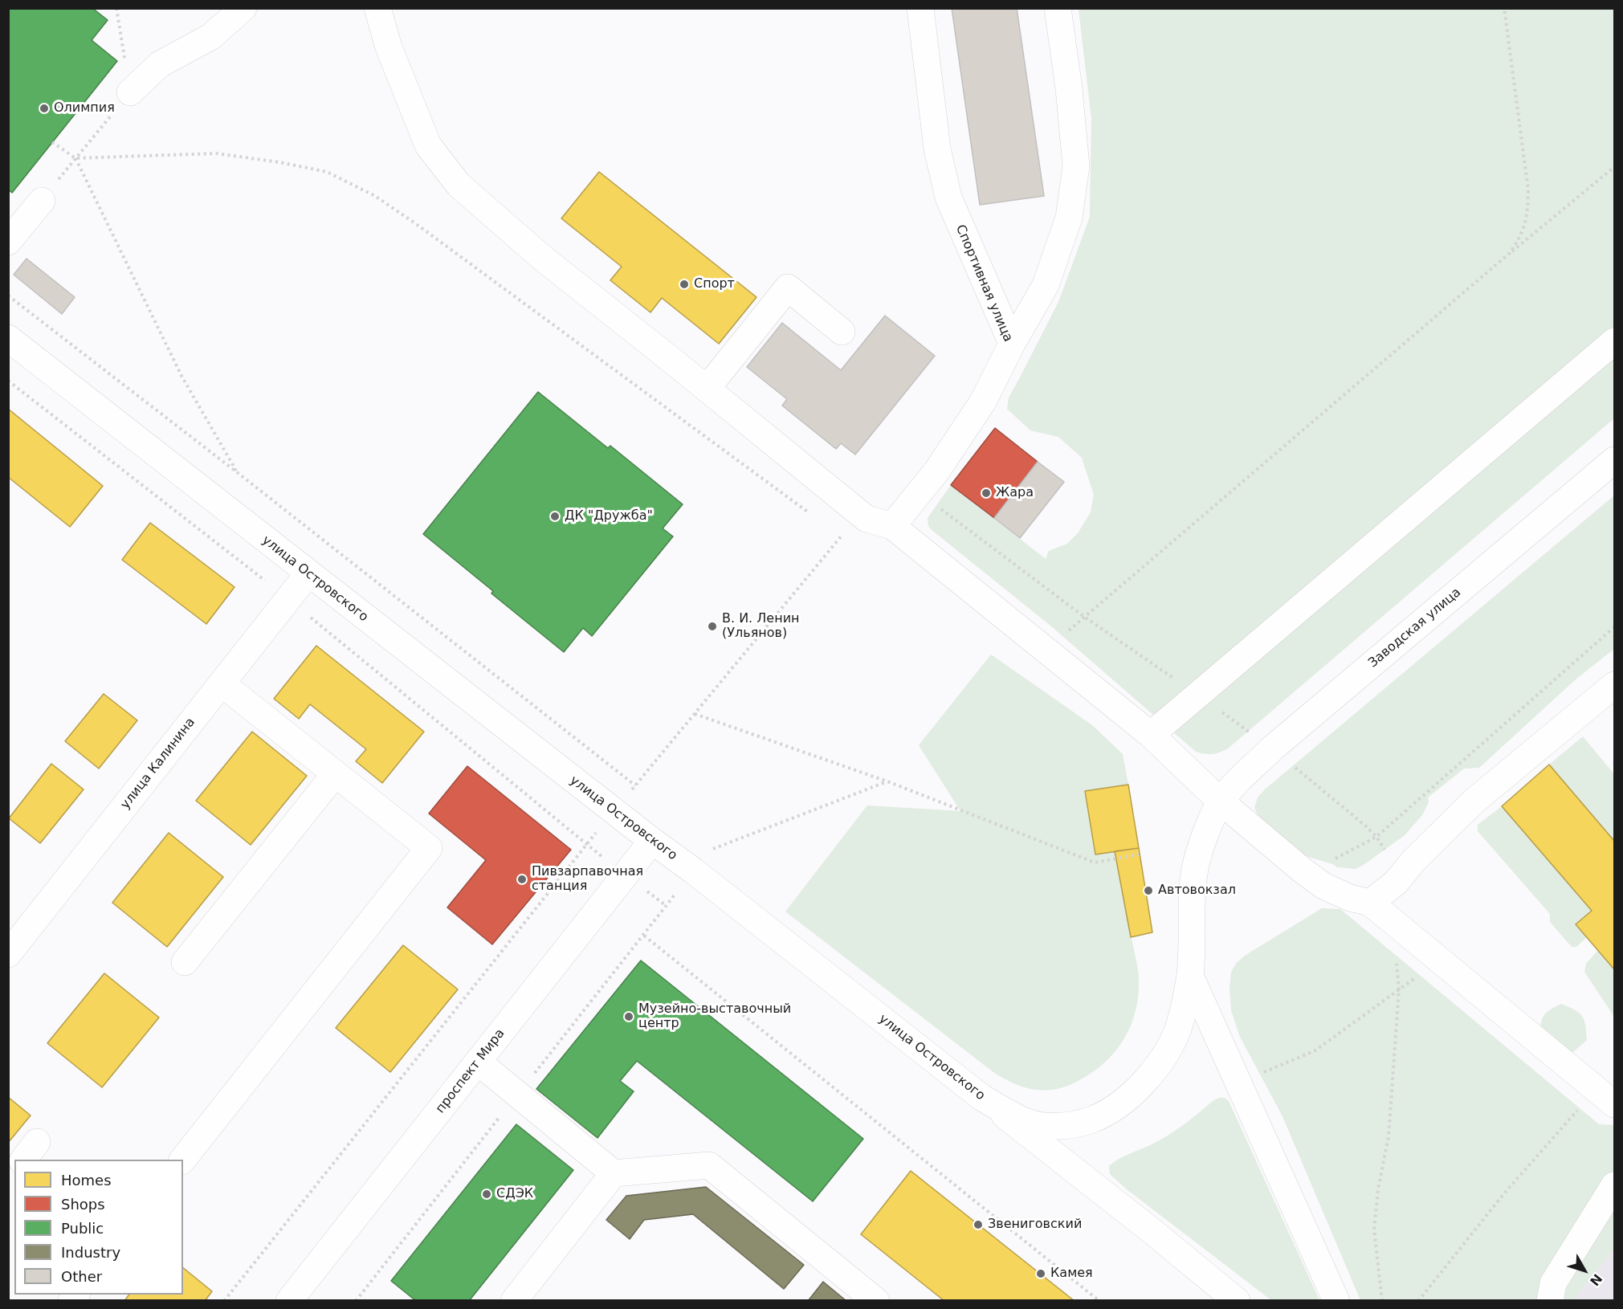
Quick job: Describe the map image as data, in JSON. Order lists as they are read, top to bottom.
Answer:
{
  "streets": {
    "street": [
      "Спортивная улица",
      "улица Островского",
      "Заводская улица",
      "улица Калинина",
      "проспект Мира"
    ]
  },
  "crossings": [
    ["улица Островского", "Заводская улица"],
    ["улица Островского", "улица Калинина"],
    ["улица Островского", "проспект Мира"]
  ],
  "places": [
    "Олимпия",
    "Спорт",
    "Жара",
    "ДК \"Дружба\"",
    "В. И. Ленин (Ульянов)",
    "Пивзарпавочная станция",
    "Автовокзал",
    "Музейно-выставочный центр",
    "СДЭК",
    "Звениговский",
    "Камея"
  ],
  "legend": [
    "Homes",
    "Shops",
    "Public",
    "Industry",
    "Other"
  ],
  "north": "bottom right"
}
